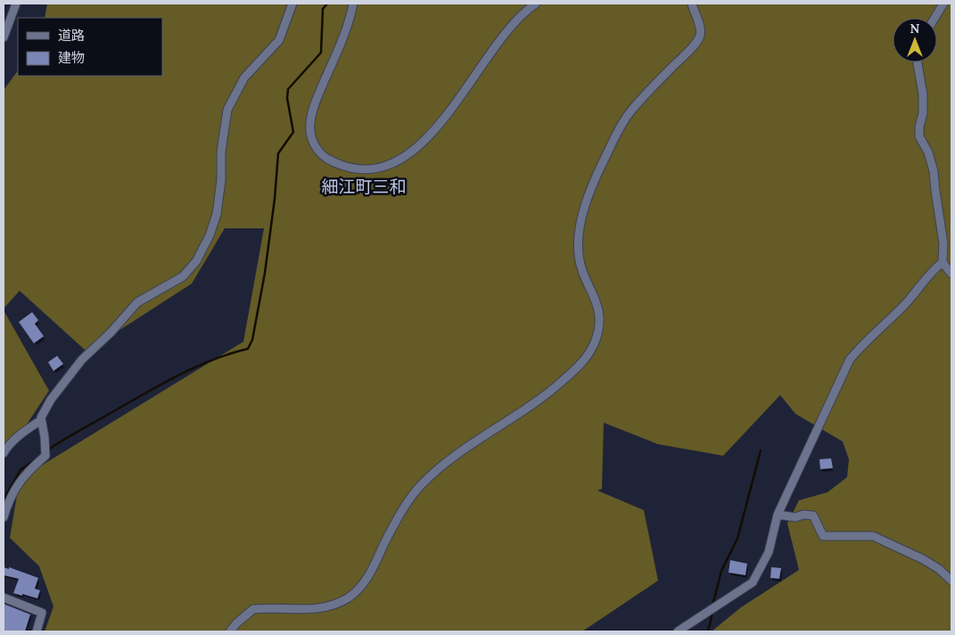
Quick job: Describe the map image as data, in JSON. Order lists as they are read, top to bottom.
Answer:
{
  "districts": ["細江町三和"],
  "legend": ["道路", "建物"],
  "north": "top"
}
